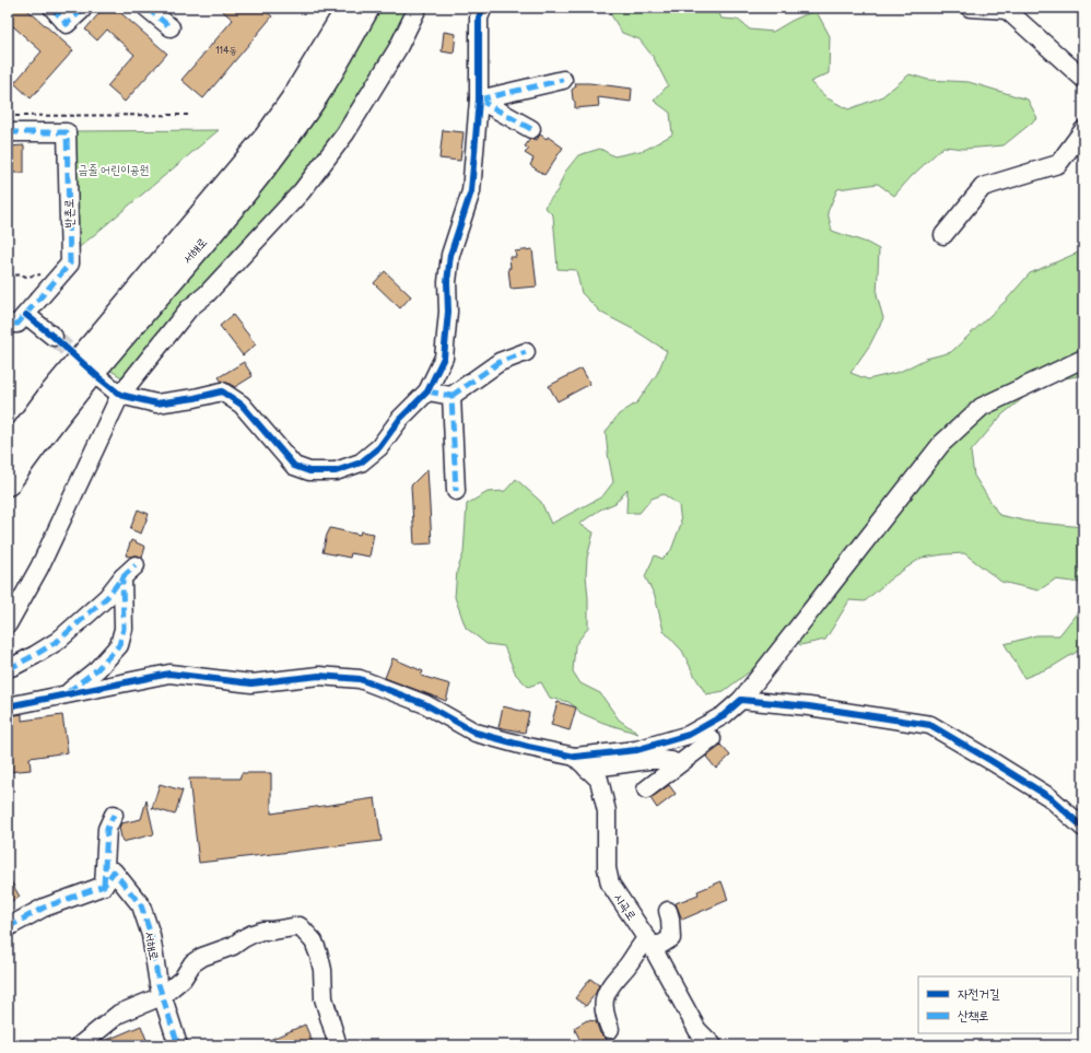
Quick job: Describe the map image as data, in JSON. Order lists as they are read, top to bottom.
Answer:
{
  "streets": {
    "highway": ["서해로"],
    "street": ["반촌로", "시곡로"]
  },
  "parks": ["금줄 어린이공원"],
  "house_numbers": ["114동"],
  "legend": ["자전거길", "산책로"]
}
